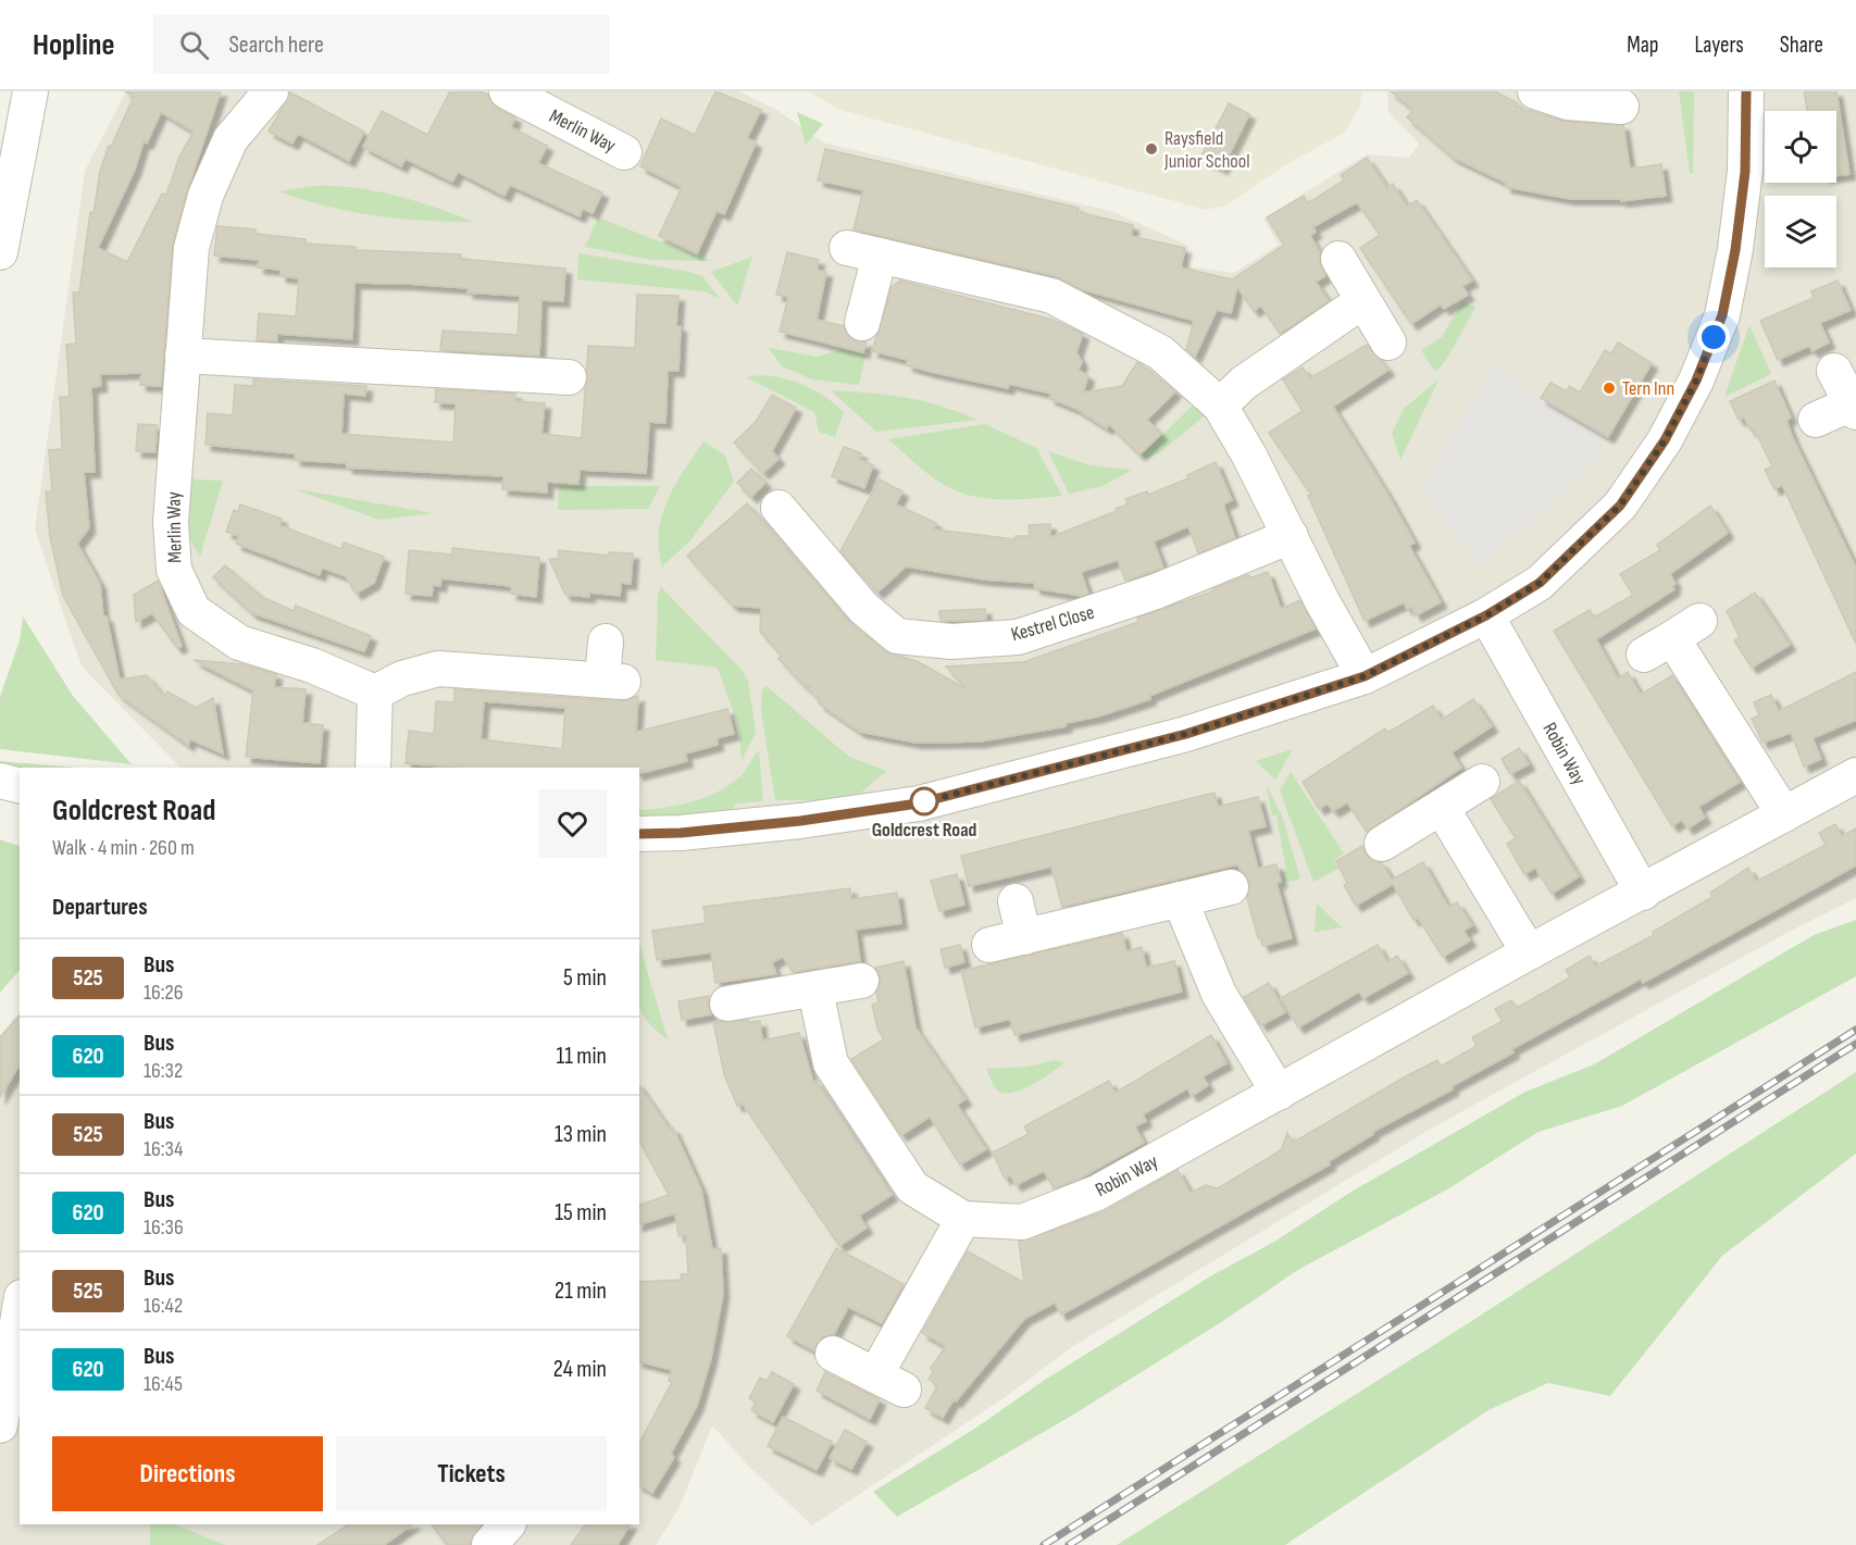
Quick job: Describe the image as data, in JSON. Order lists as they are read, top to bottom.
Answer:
{
  "streets": {
    "street": ["Merlin Way", "Kestrel Close", "Robin Way"]
  },
  "places": ["Raysfield Junior School", "Tern Inn", "Goldcrest Road"],
  "lines": ["bus line 525"],
  "page": {
    "header": "Hopline",
    "search": "Search here",
    "nav": ["Map", "Layers", "Share"],
    "heading": [
      ["Goldcrest Road", "Walk · 4 min · 260 m"],
      "Departures"
    ],
    "list": [
      {
        "mark": "525",
        "name": "Bus",
        "note": "16:26",
        "value": "5 min"
      },
      {
        "mark": "620",
        "name": "Bus",
        "note": "16:32",
        "value": "11 min"
      },
      {
        "mark": "525",
        "name": "Bus",
        "note": "16:34",
        "value": "13 min"
      },
      {
        "mark": "620",
        "name": "Bus",
        "note": "16:36",
        "value": "15 min"
      },
      {
        "mark": "525",
        "name": "Bus",
        "note": "16:42",
        "value": "21 min"
      },
      {
        "mark": "620",
        "name": "Bus",
        "note": "16:45",
        "value": "24 min"
      }
    ],
    "buttons": ["Directions", "Tickets"]
  }
}
